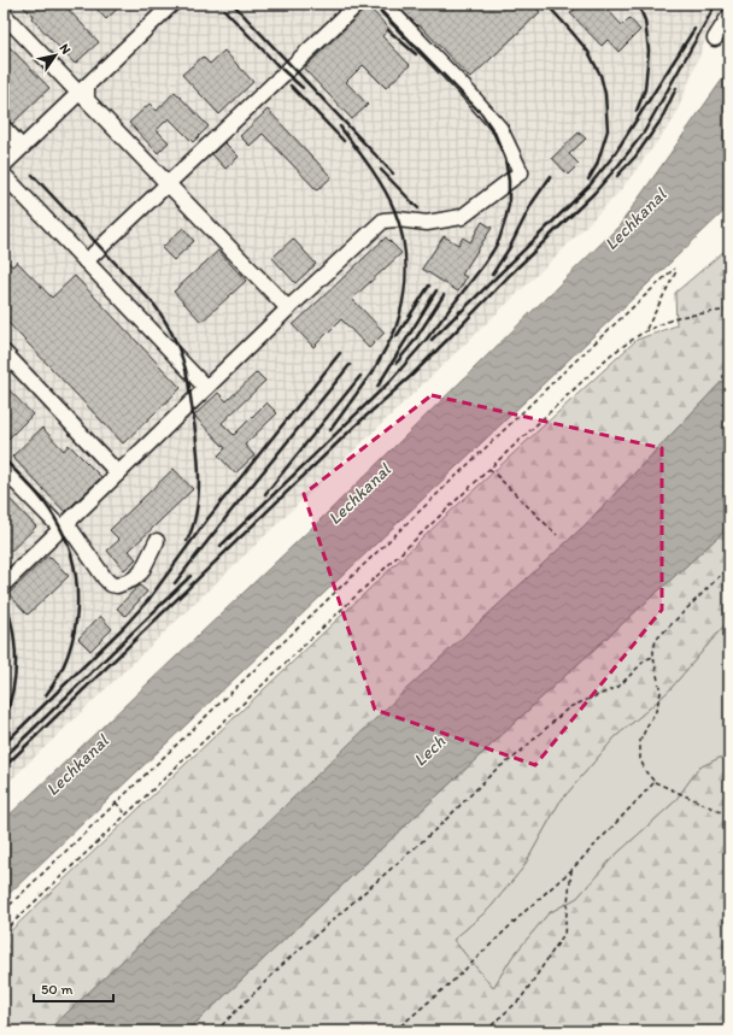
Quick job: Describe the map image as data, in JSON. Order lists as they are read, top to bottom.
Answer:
{
  "water": ["Lechkanal", "Lech"],
  "scale_bar": "50 m",
  "north": "top right"
}
